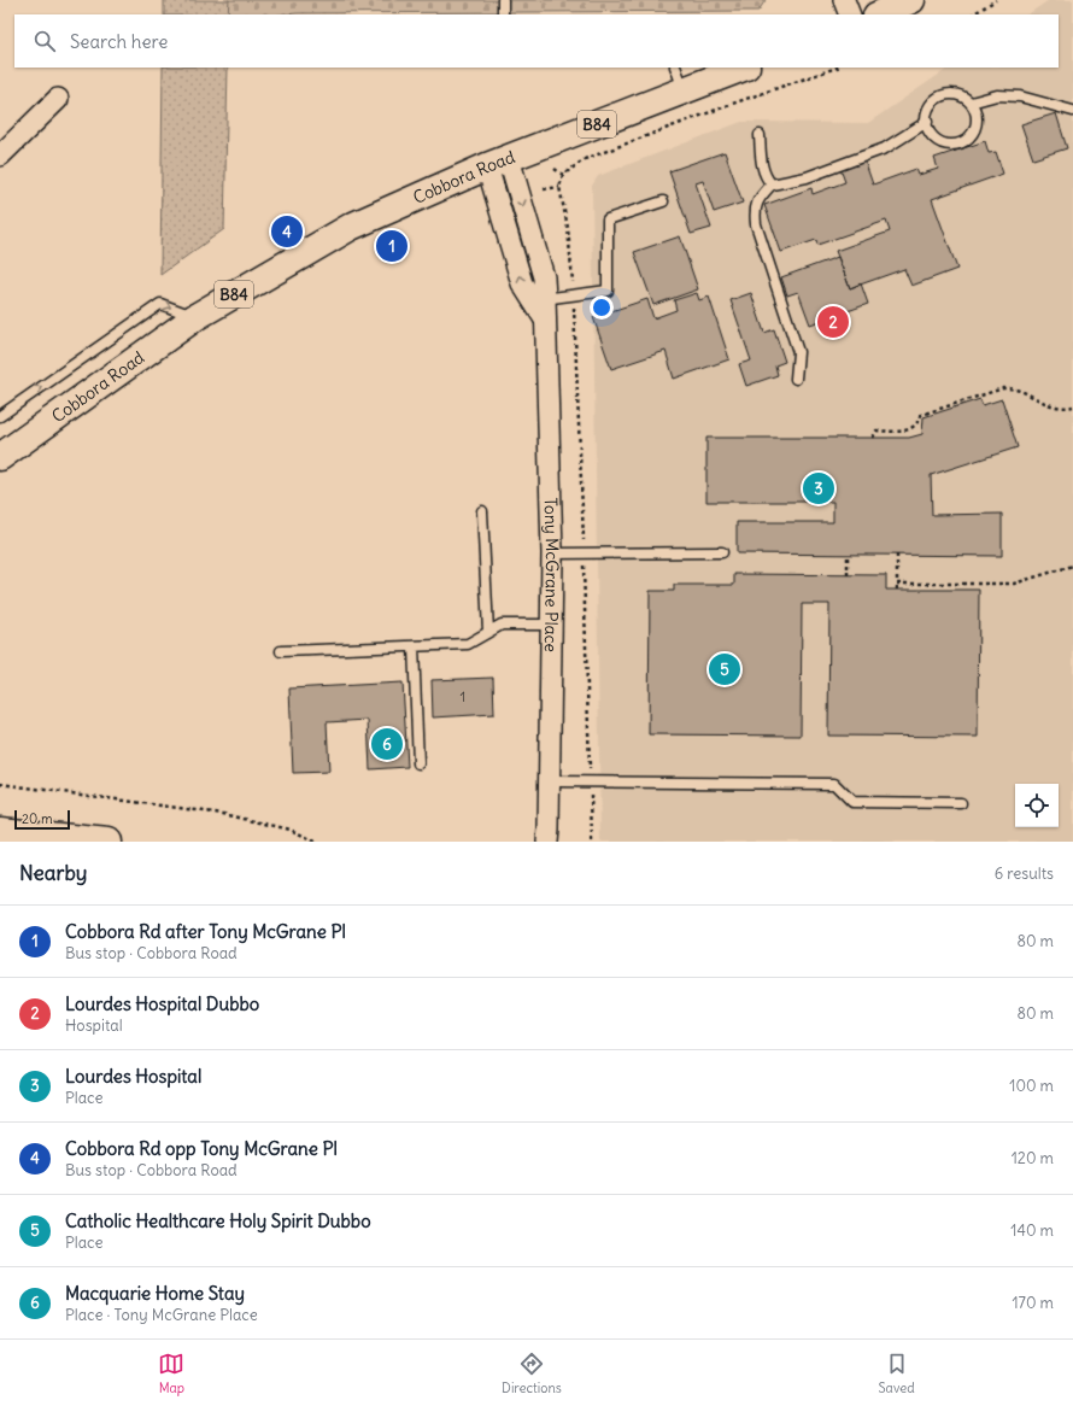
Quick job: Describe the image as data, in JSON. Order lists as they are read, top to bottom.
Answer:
{
  "streets": {
    "main road": ["B84", "Cobbora Road"],
    "street": ["Tony McGrane Place"]
  },
  "crossings": [
    ["Cobbora Road", "Tony McGrane Place"]
  ],
  "house_numbers": ["1"],
  "scale_bar": "20 m",
  "page": {
    "search": "Search here",
    "pins": [
      "4",
      "1",
      "2",
      "3",
      "5",
      "6"
    ],
    "scale": "20 m",
    "heading": ["Nearby", "6 results"],
    "list": [
      {
        "mark": "1",
        "name": "Cobbora Rd after Tony McGrane Pl",
        "note": "Bus stop · Cobbora Road",
        "value": "80 m"
      },
      {
        "mark": "2",
        "name": "Lourdes Hospital Dubbo",
        "note": "Hospital",
        "value": "80 m"
      },
      {
        "mark": "3",
        "name": "Lourdes Hospital",
        "note": "Place",
        "value": "100 m"
      },
      {
        "mark": "4",
        "name": "Cobbora Rd opp Tony McGrane Pl",
        "note": "Bus stop · Cobbora Road",
        "value": "120 m"
      },
      {
        "mark": "5",
        "name": "Catholic Healthcare Holy Spirit Dubbo",
        "note": "Place",
        "value": "140 m"
      },
      {
        "mark": "6",
        "name": "Macquarie Home Stay",
        "note": "Place · Tony McGrane Place",
        "value": "170 m"
      }
    ],
    "nav": ["Map", "Directions", "Saved"]
  }
}
